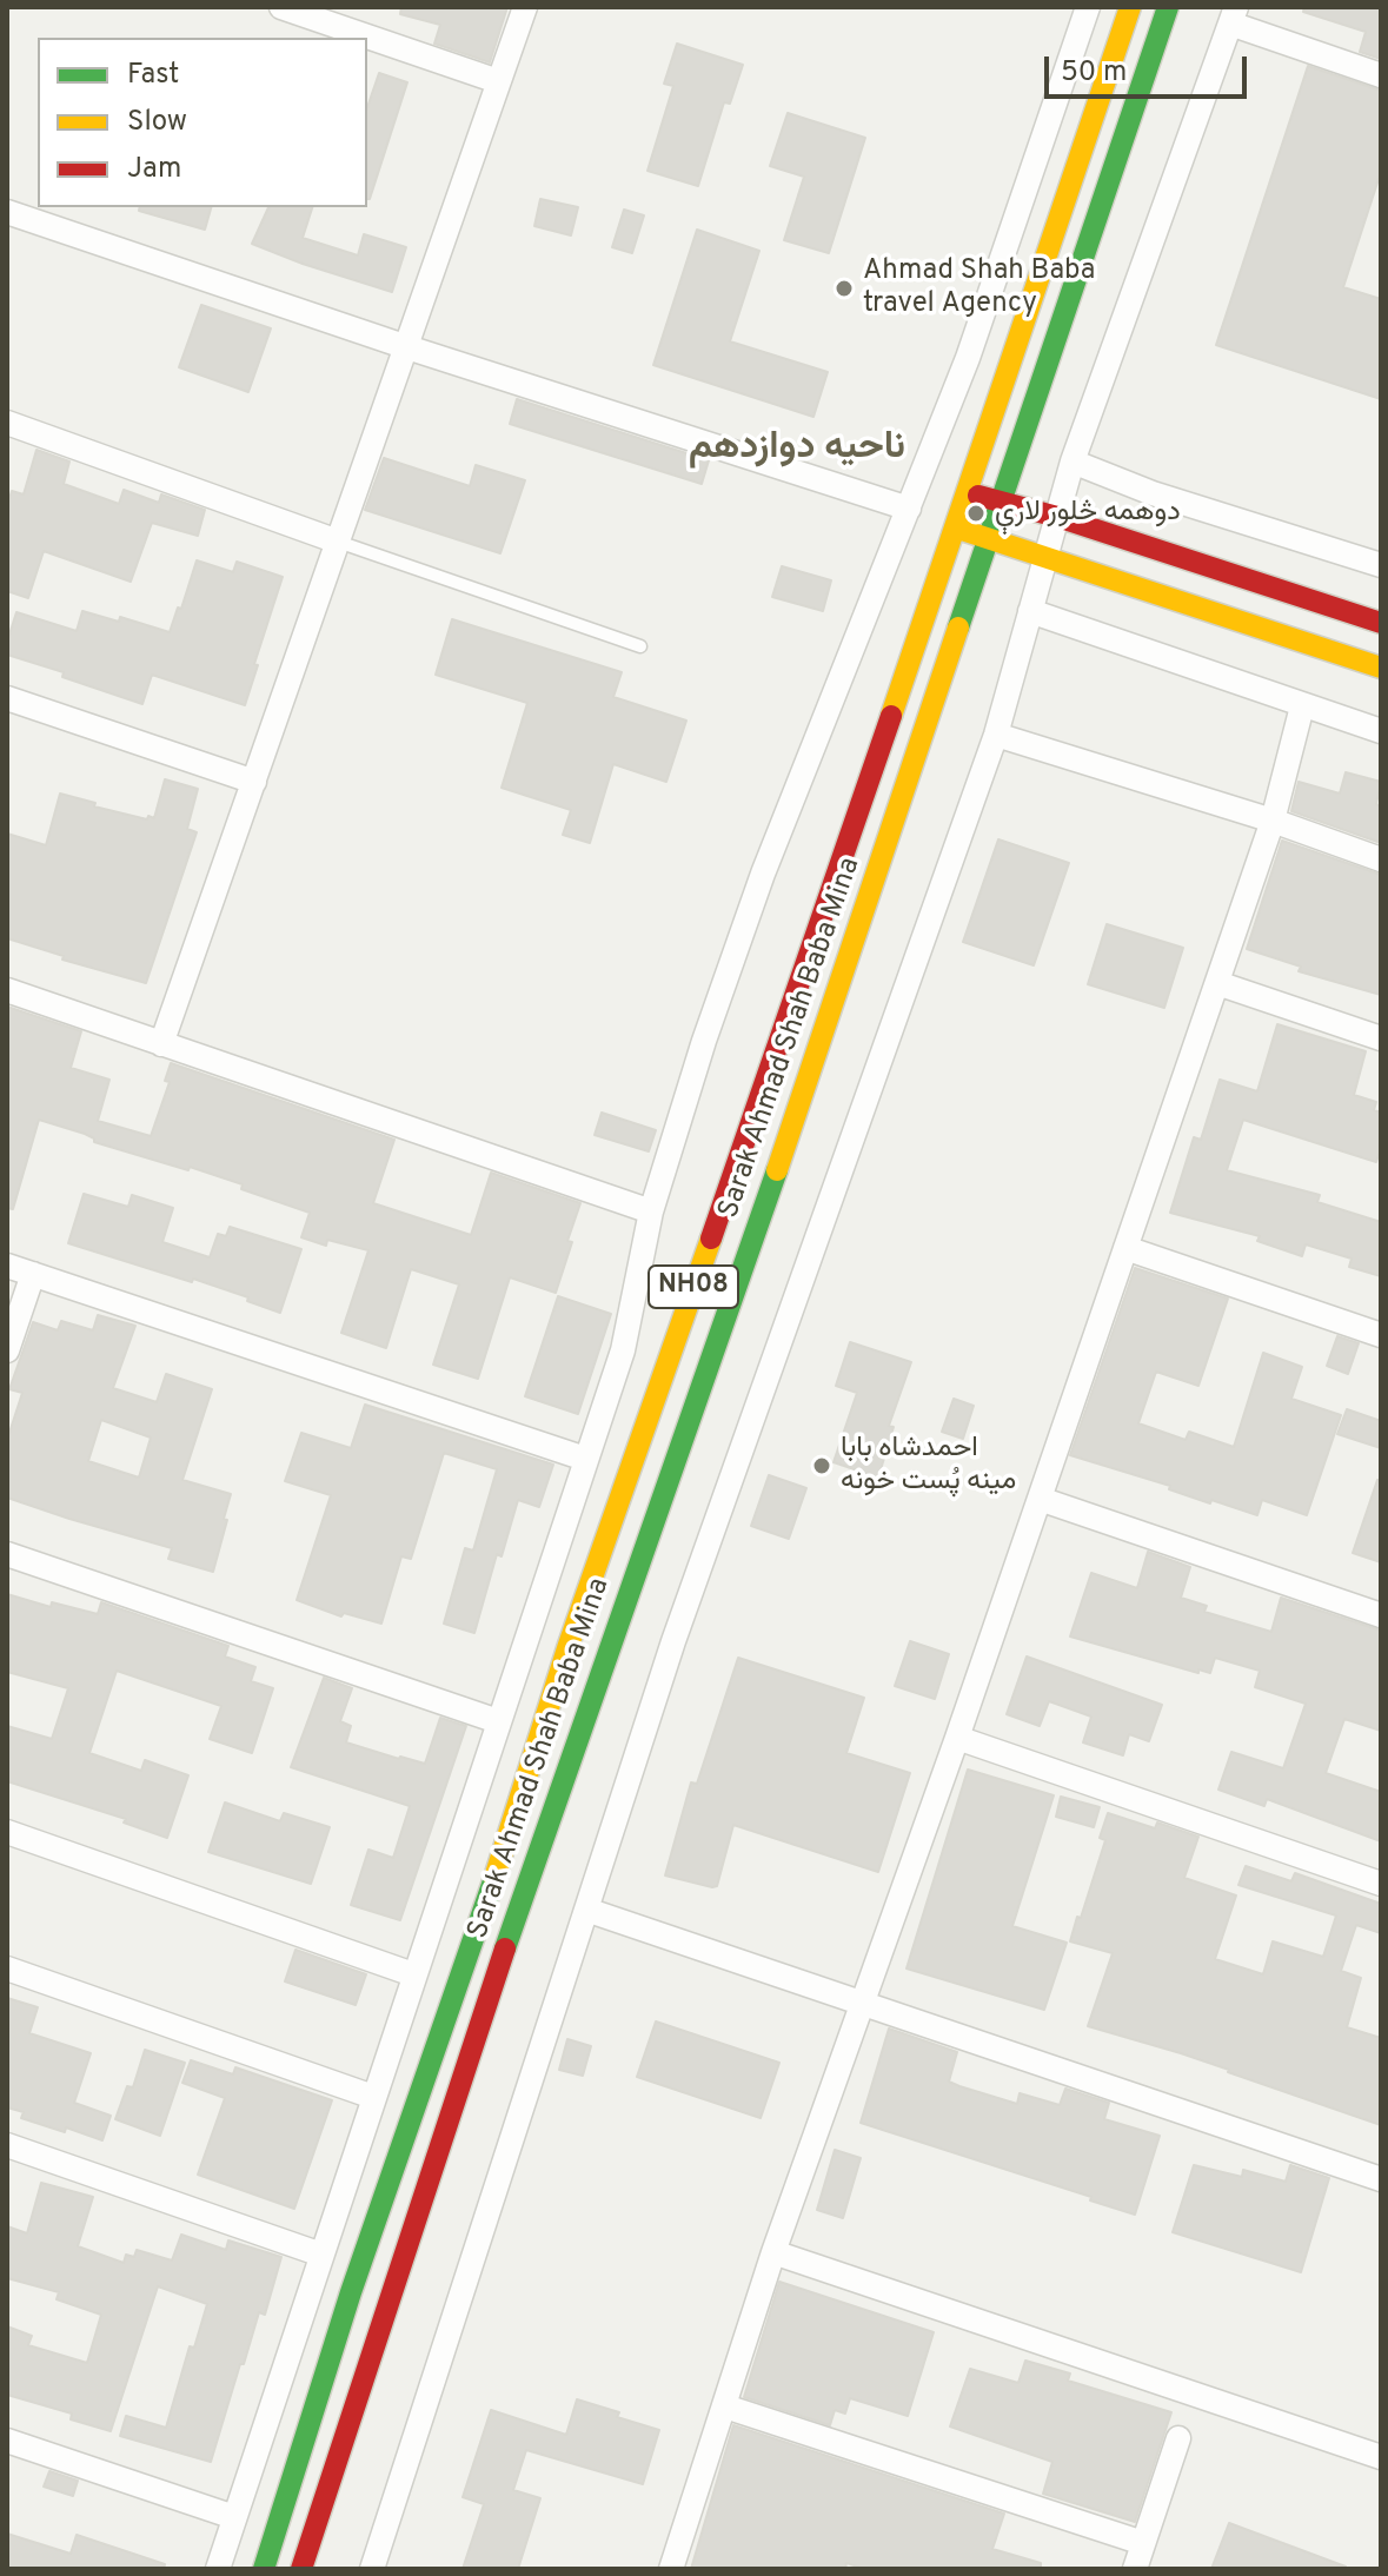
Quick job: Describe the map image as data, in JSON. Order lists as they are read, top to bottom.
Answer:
{
  "streets": {
    "main road": ["Sarak Ahmad Shah Baba Mina", "NH08"]
  },
  "districts": ["ناحیه دوازدهم"],
  "places": ["Ahmad Shah Baba travel Agency", "دوهمه څلور لارې", "احمدشاه بابا مینه پُست خونه"],
  "legend": ["Fast", "Slow", "Jam"],
  "scale_bar": "50 m"
}
